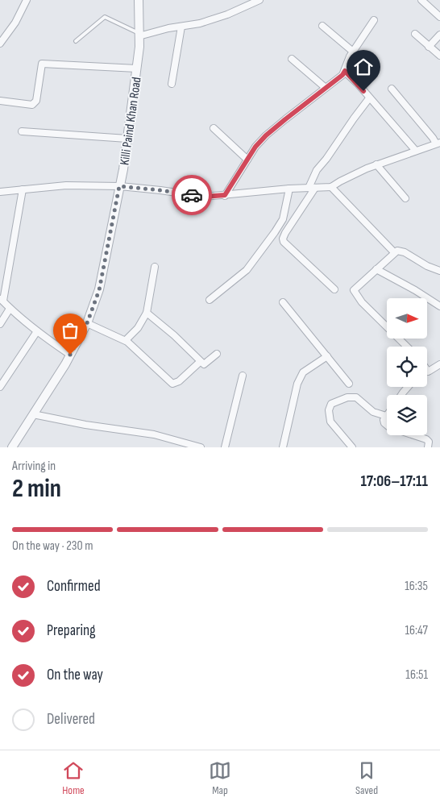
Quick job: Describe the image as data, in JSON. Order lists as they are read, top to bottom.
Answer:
{
  "streets": {
    "street": ["Killi Paind Khan Road"]
  },
  "north": "right",
  "page": {
    "heading": ["2 min", "Arriving in", "17:06–17:11"],
    "bar": "On the way · 230 m",
    "list": [
      ["Confirmed", "16:35"],
      ["Preparing", "16:47"],
      ["On the way", "16:51"],
      "Delivered"
    ],
    "tabs": ["Home", "Map", "Saved"]
  }
}
